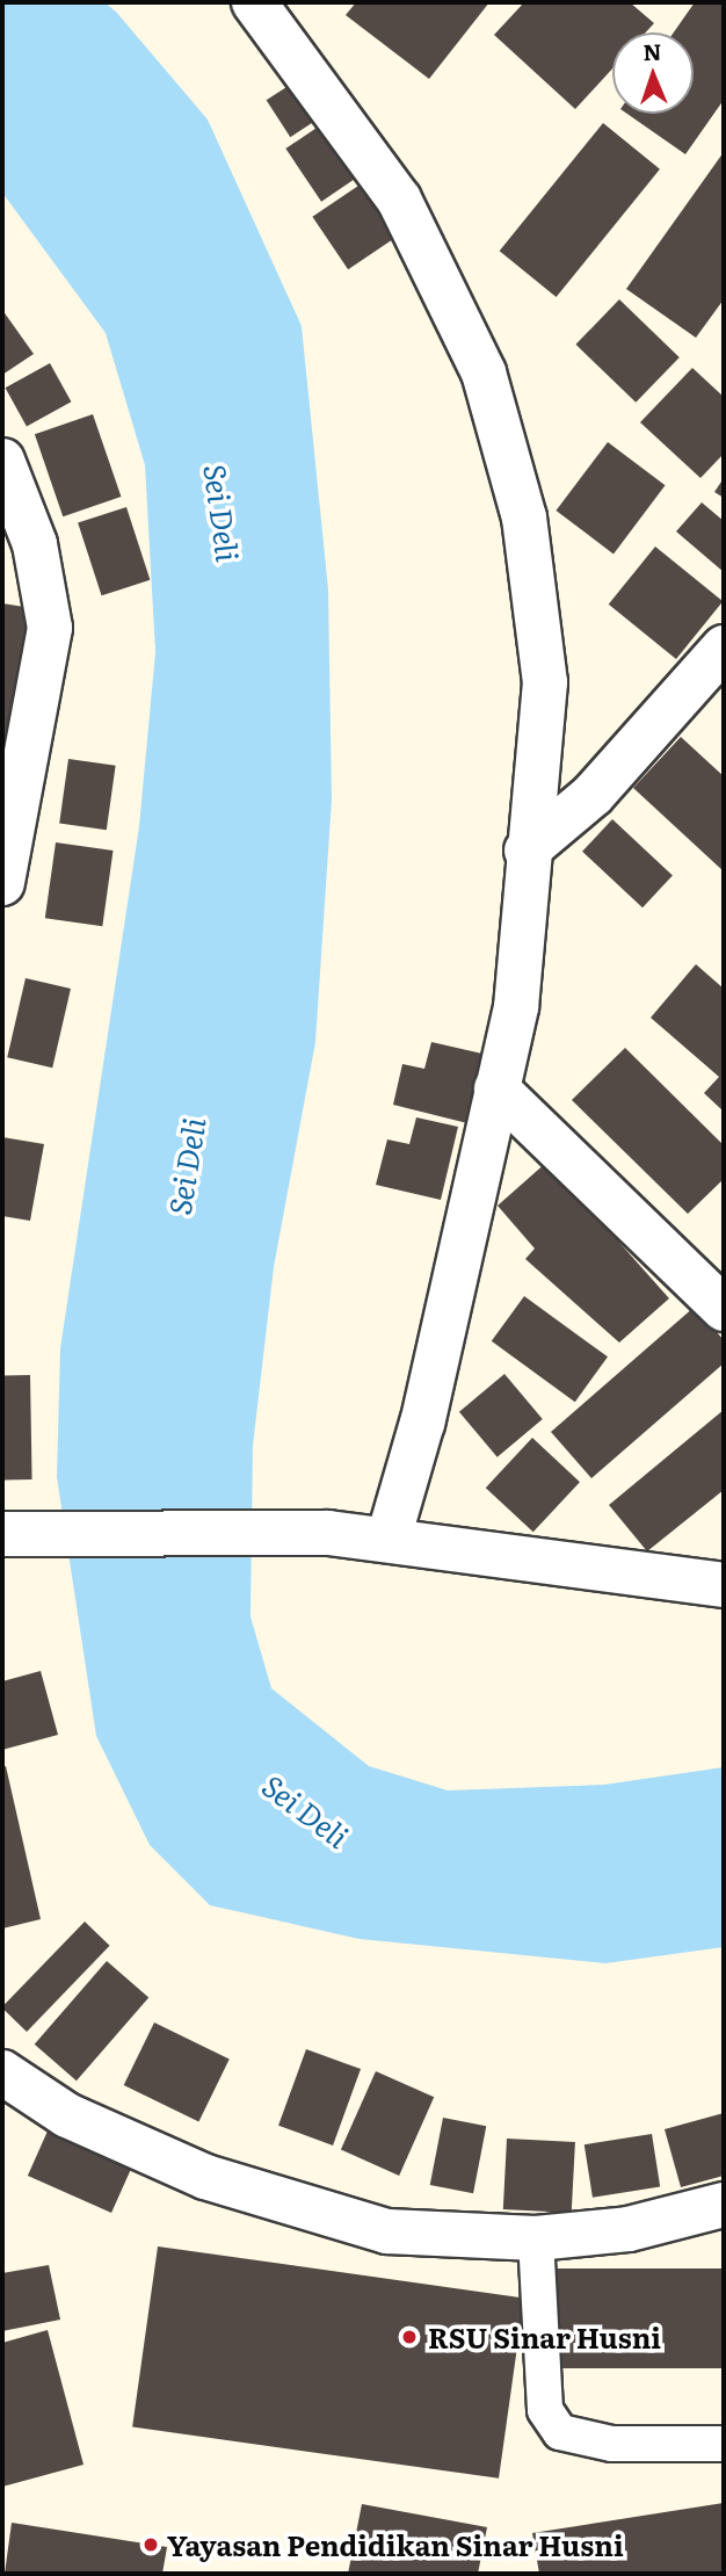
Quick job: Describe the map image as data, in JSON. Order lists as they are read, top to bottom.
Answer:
{
  "water": ["Sei Deli"],
  "places": ["RSU Sinar Husni", "Yayasan Pendidikan Sinar Husni"],
  "north": "top"
}
